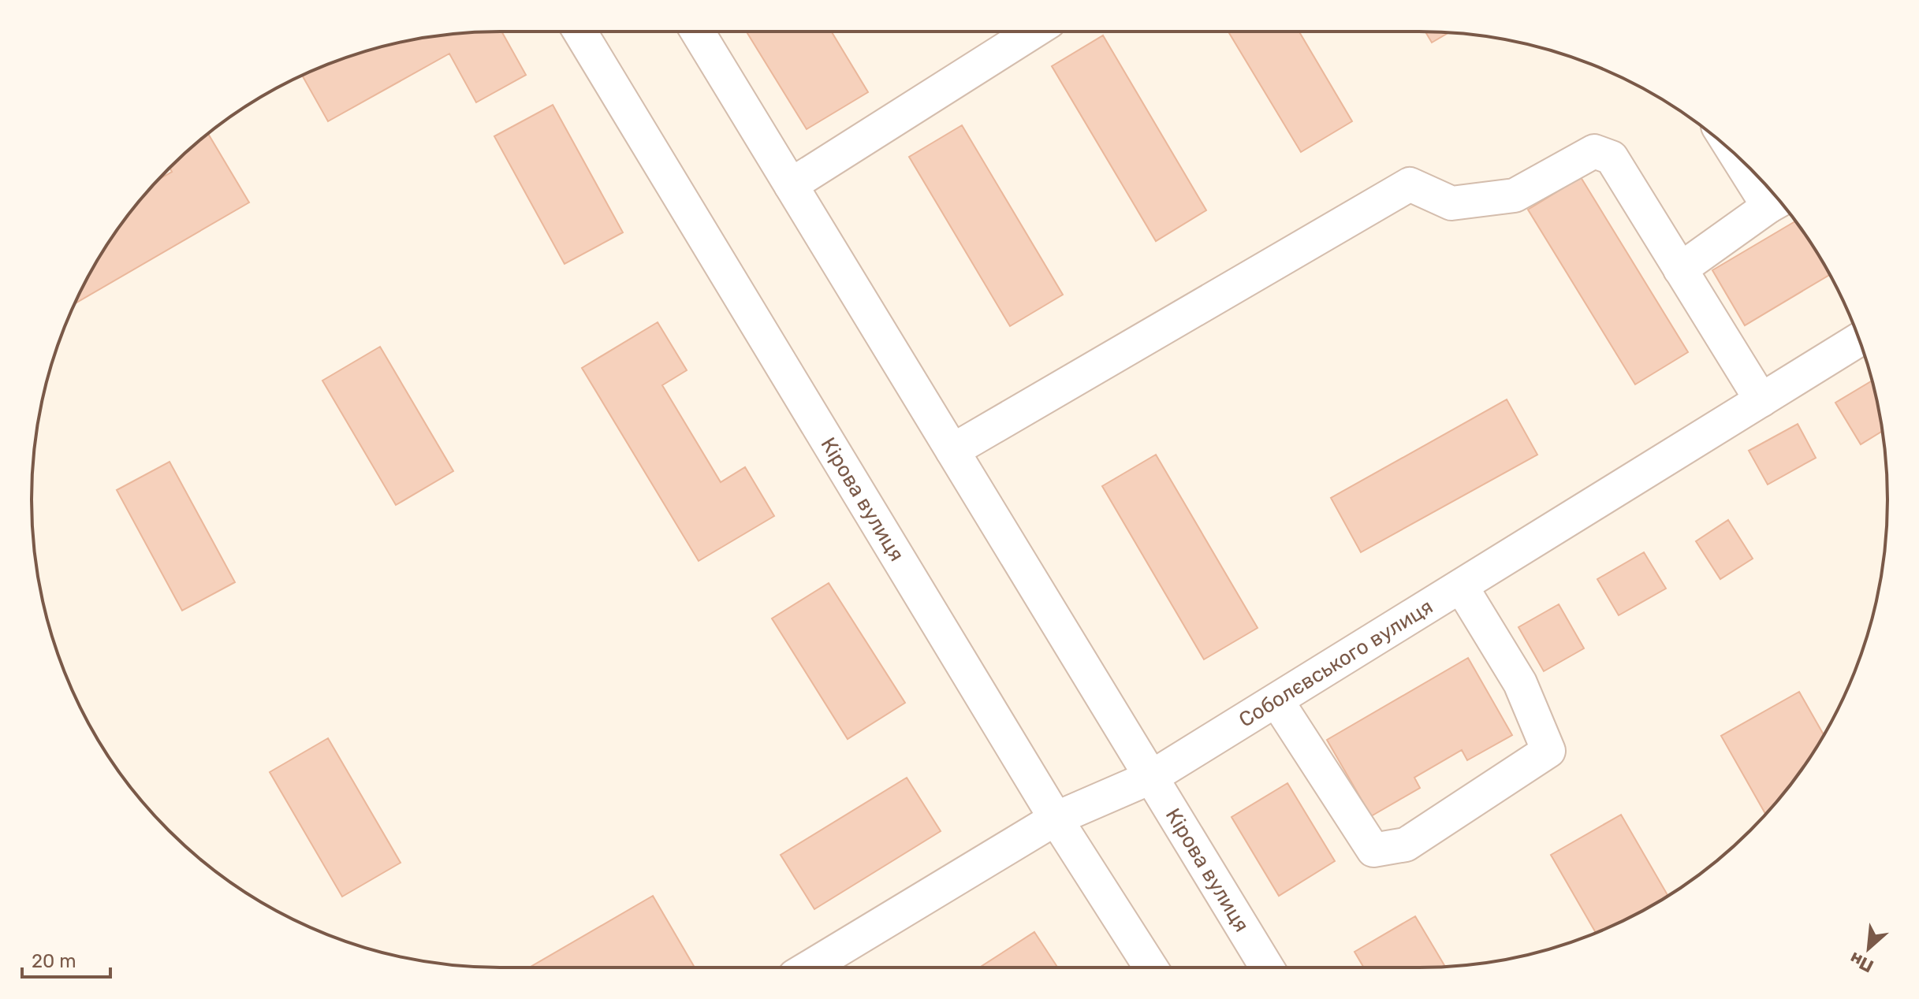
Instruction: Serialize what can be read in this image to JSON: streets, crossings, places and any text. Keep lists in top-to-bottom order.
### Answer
{
  "streets": {
    "street": ["Кірова вулиця", "Соболєвського вулиця"]
  },
  "crossings": [
    ["Кірова вулиця", "Соболєвського вулиця"]
  ],
  "scale_bar": "20 m",
  "north": "bottom left"
}
